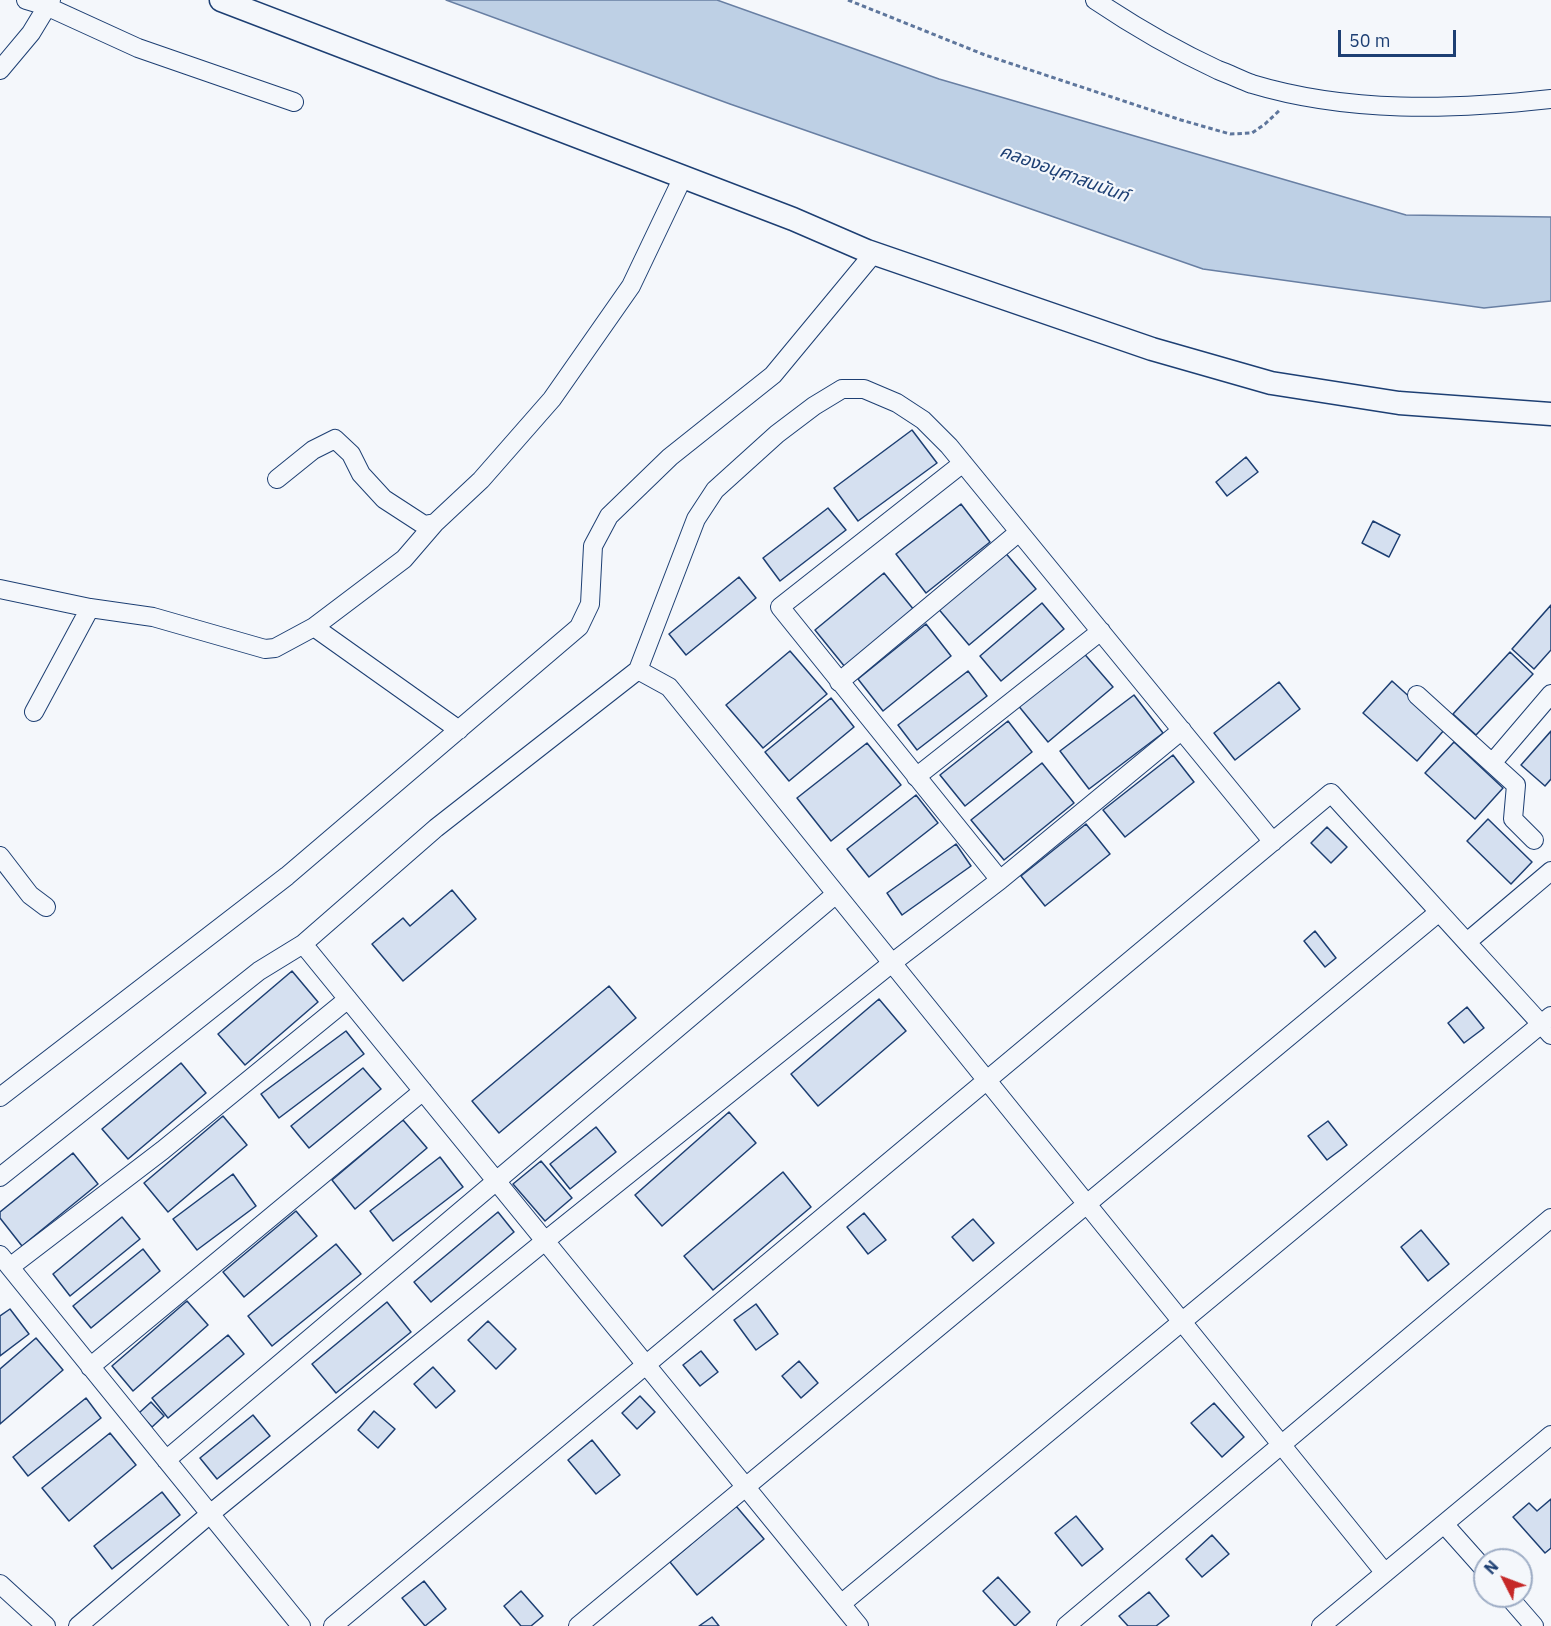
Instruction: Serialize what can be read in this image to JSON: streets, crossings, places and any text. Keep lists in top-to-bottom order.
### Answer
{
  "water": ["คลองอนุศาสนนันท์"],
  "scale_bar": "50 m",
  "north": "top left"
}
